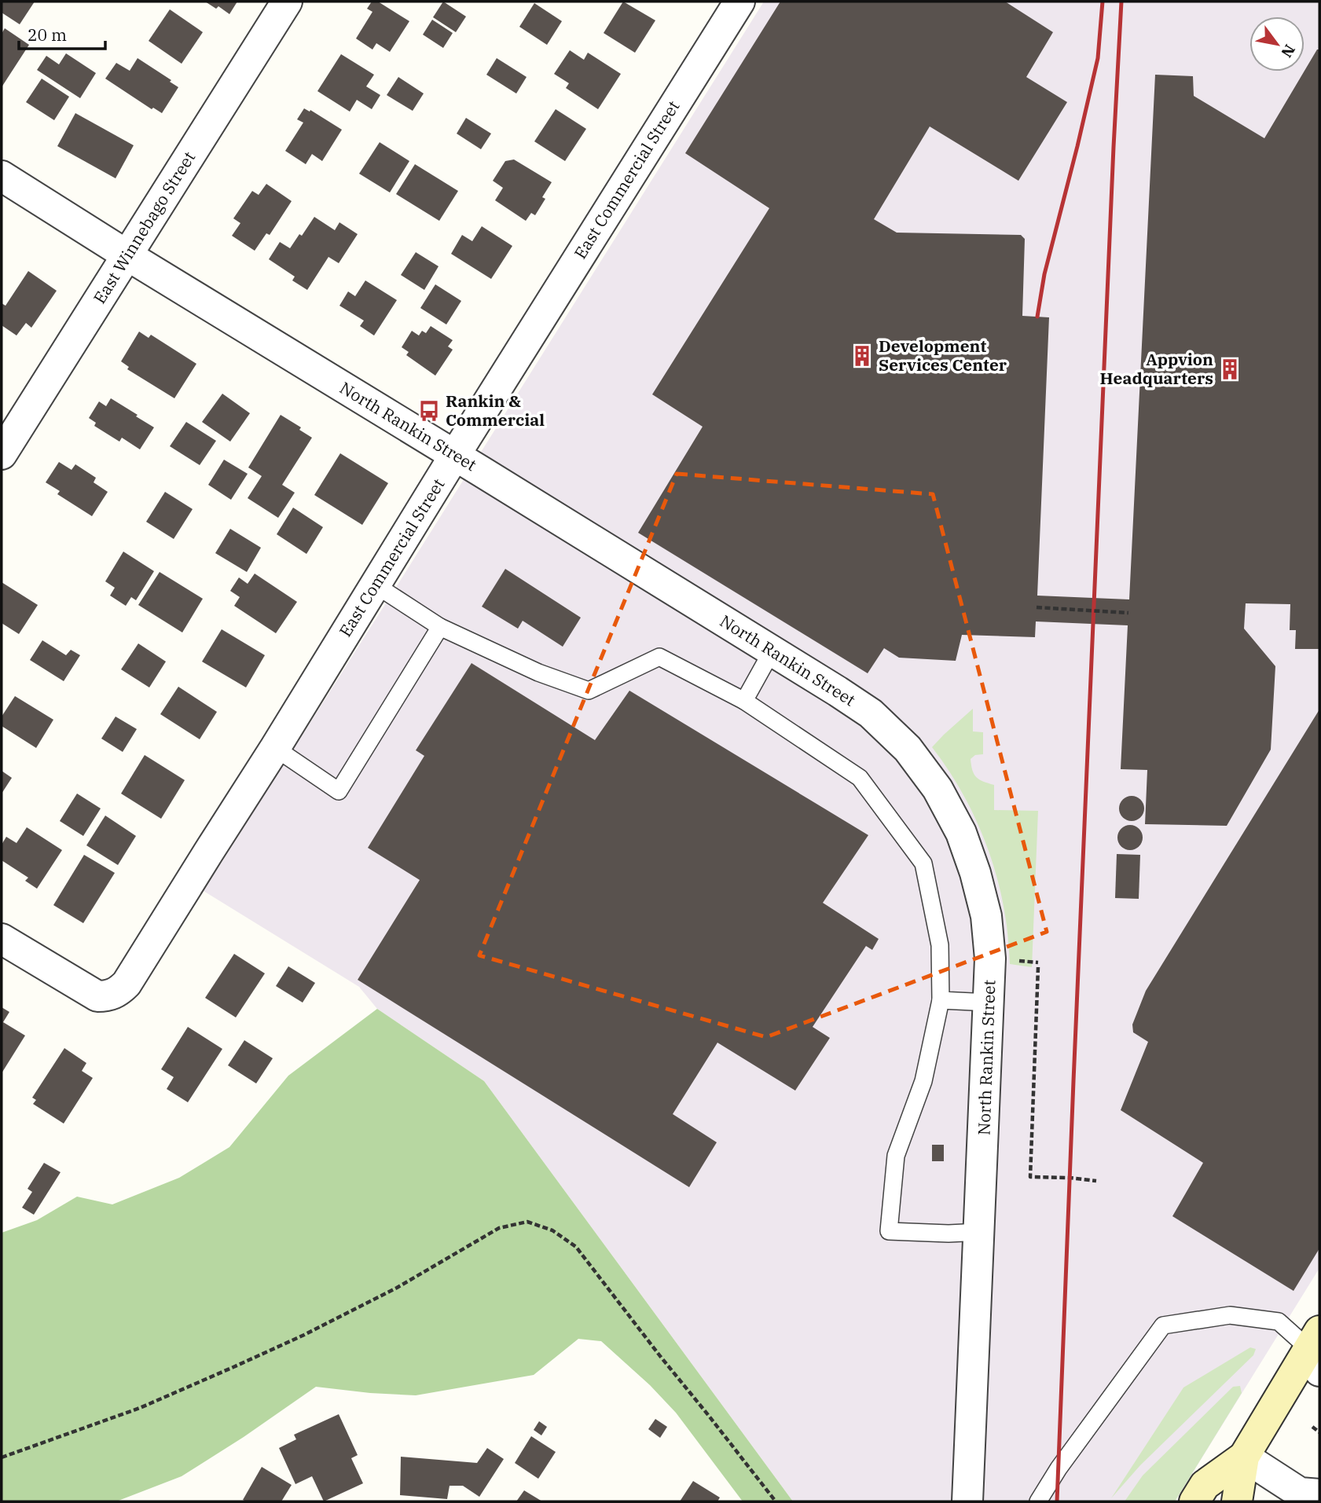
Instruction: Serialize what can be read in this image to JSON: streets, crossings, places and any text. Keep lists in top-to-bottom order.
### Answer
{
  "streets": {
    "street": ["East Commercial Street", "East Winnebago Street", "North Rankin Street"]
  },
  "crossings": [
    ["East Commercial Street", "North Rankin Street"],
    ["East Winnebago Street", "North Rankin Street"]
  ],
  "places": {
    "building": ["Development Services Center", "Appvion Headquarters"],
    "bus stop": ["Rankin & Commercial"]
  },
  "scale_bar": "20 m",
  "north": "bottom right"
}
